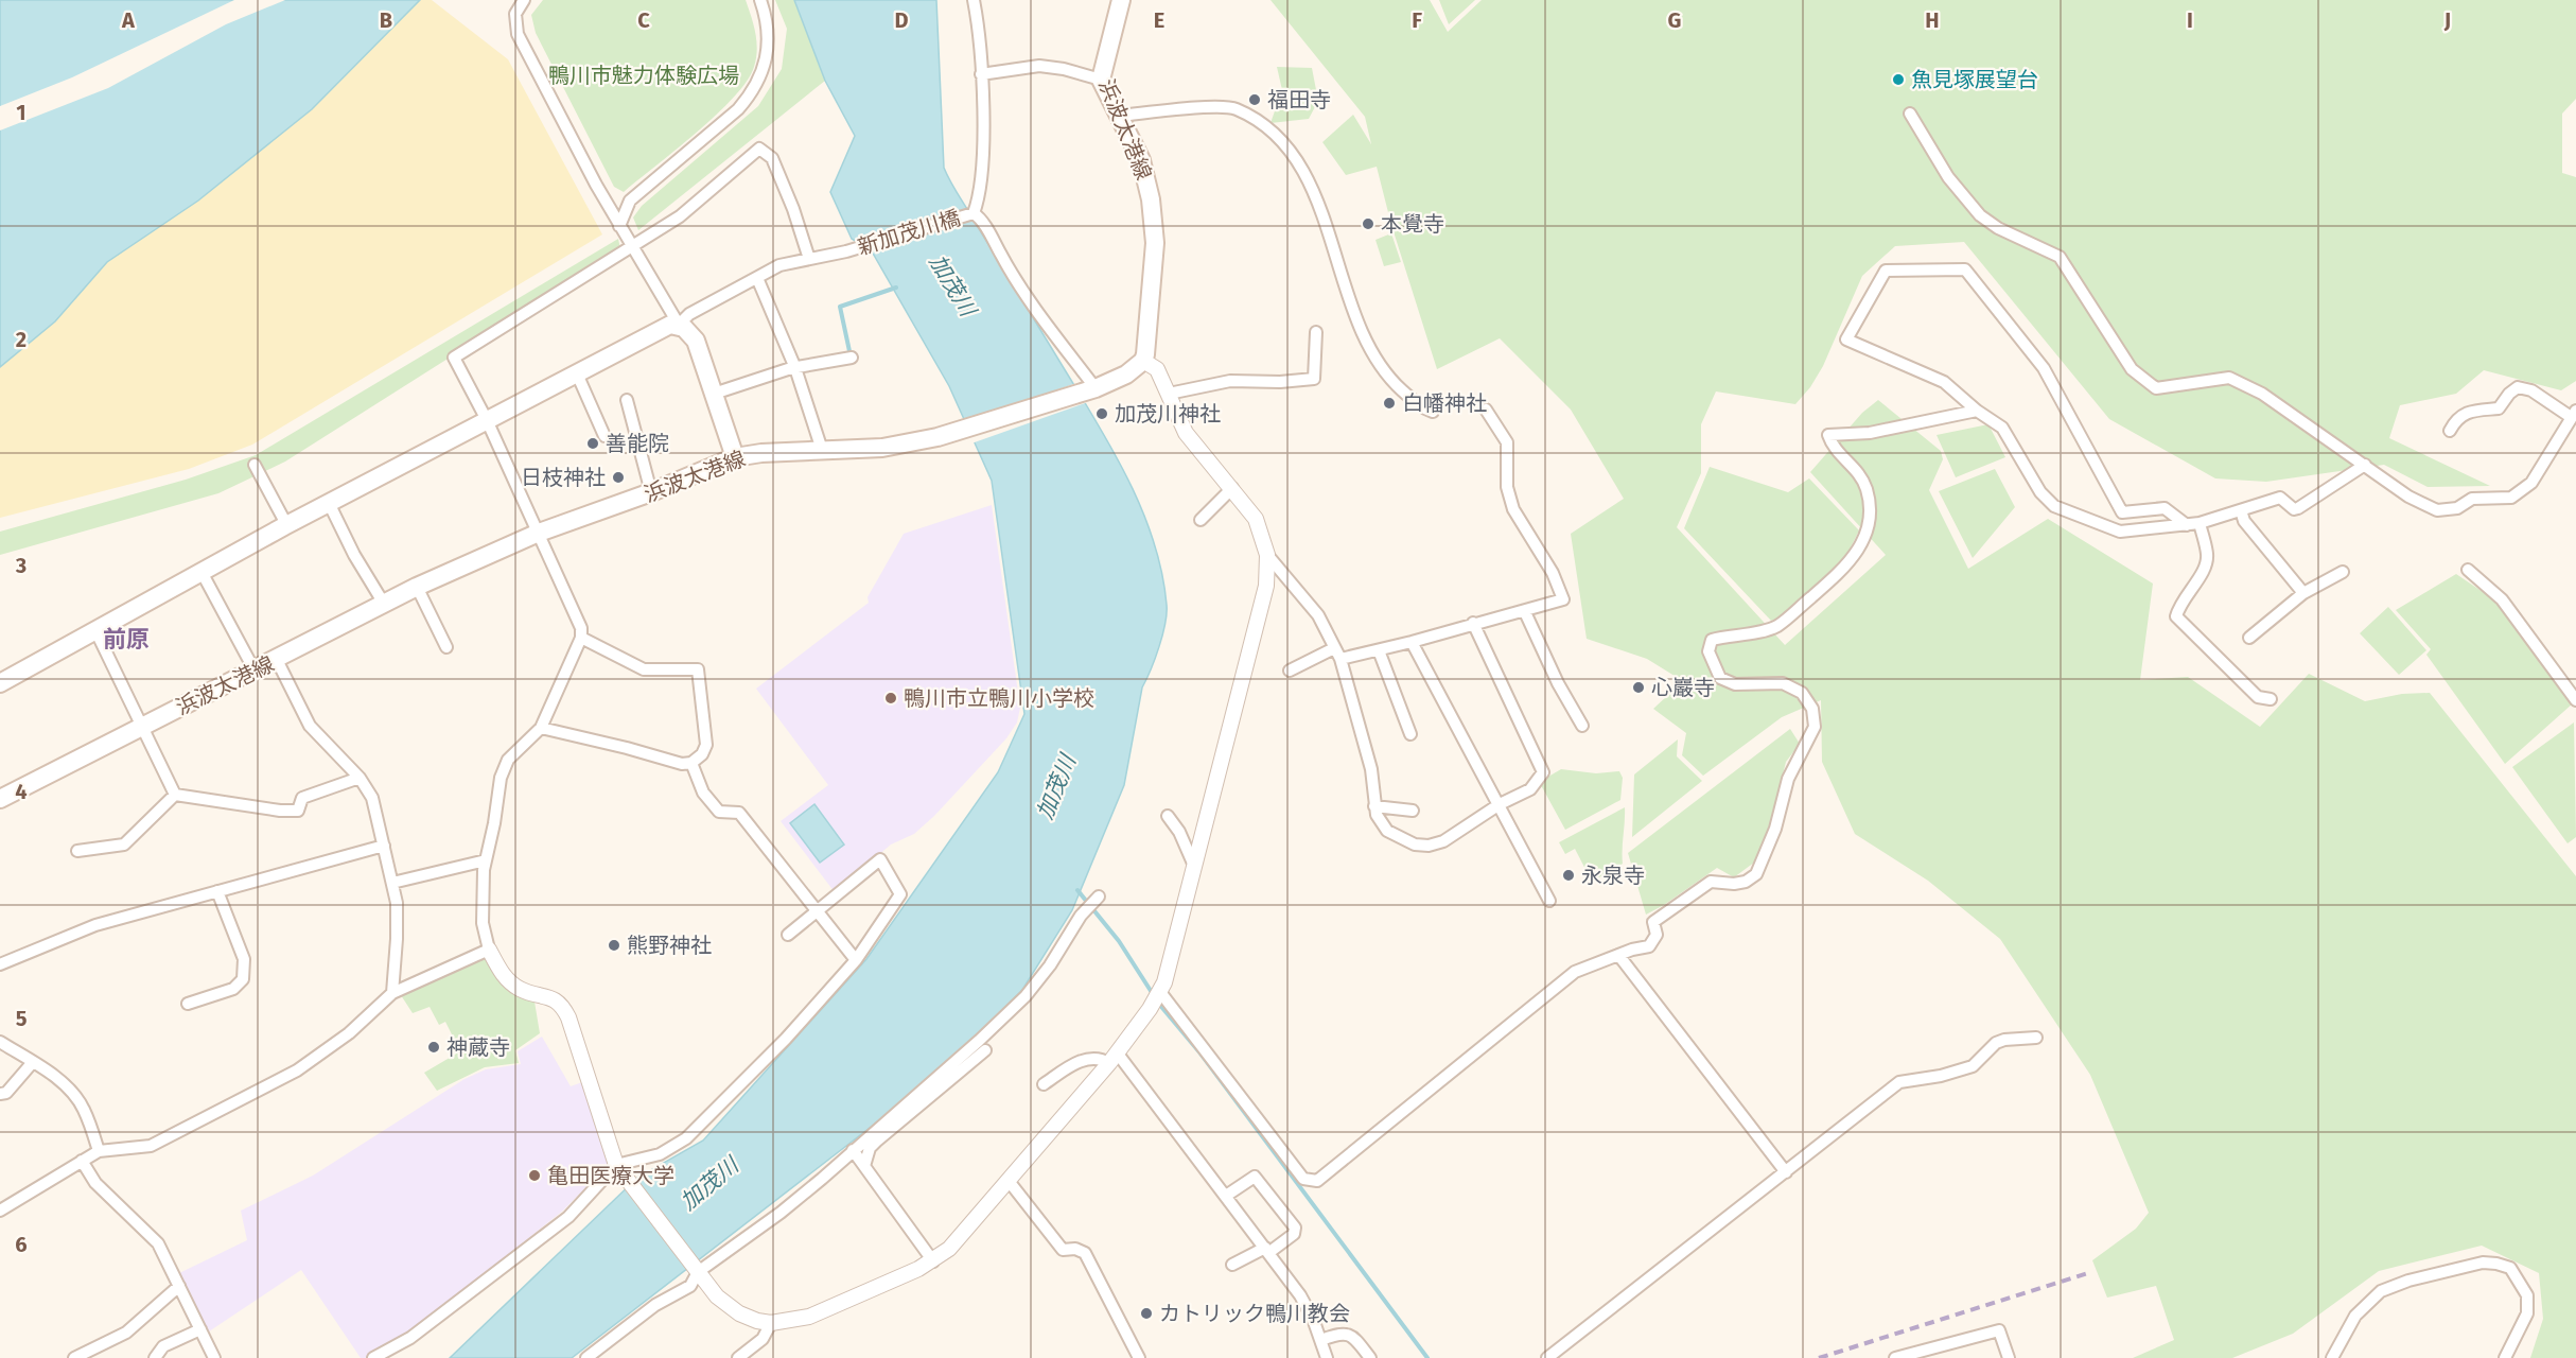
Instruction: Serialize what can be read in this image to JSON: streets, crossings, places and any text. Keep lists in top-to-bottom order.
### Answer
{
  "streets": {
    "main road": ["浜波太港線"],
    "street": ["新加茂川橋"]
  },
  "districts": ["前原"],
  "water": ["加茂川"],
  "parks": ["鴨川市魅力体験広場"],
  "places": [
    "魚見塚展望台",
    "福田寺",
    "本覺寺",
    "白幡神社",
    "加茂川神社",
    "善能院",
    "日枝神社",
    "心巖寺",
    "鴨川市立鴨川小学校",
    "永泉寺",
    "熊野神社",
    "神蔵寺",
    "亀田医療大学",
    "カトリック鴨川教会"
  ],
  "grid": {
    "columns": [
      "A",
      "B",
      "C",
      "D",
      "E",
      "F",
      "G",
      "H",
      "I",
      "J"
    ],
    "rows": [
      "1",
      "2",
      "3",
      "4",
      "5",
      "6"
    ]
  }
}
